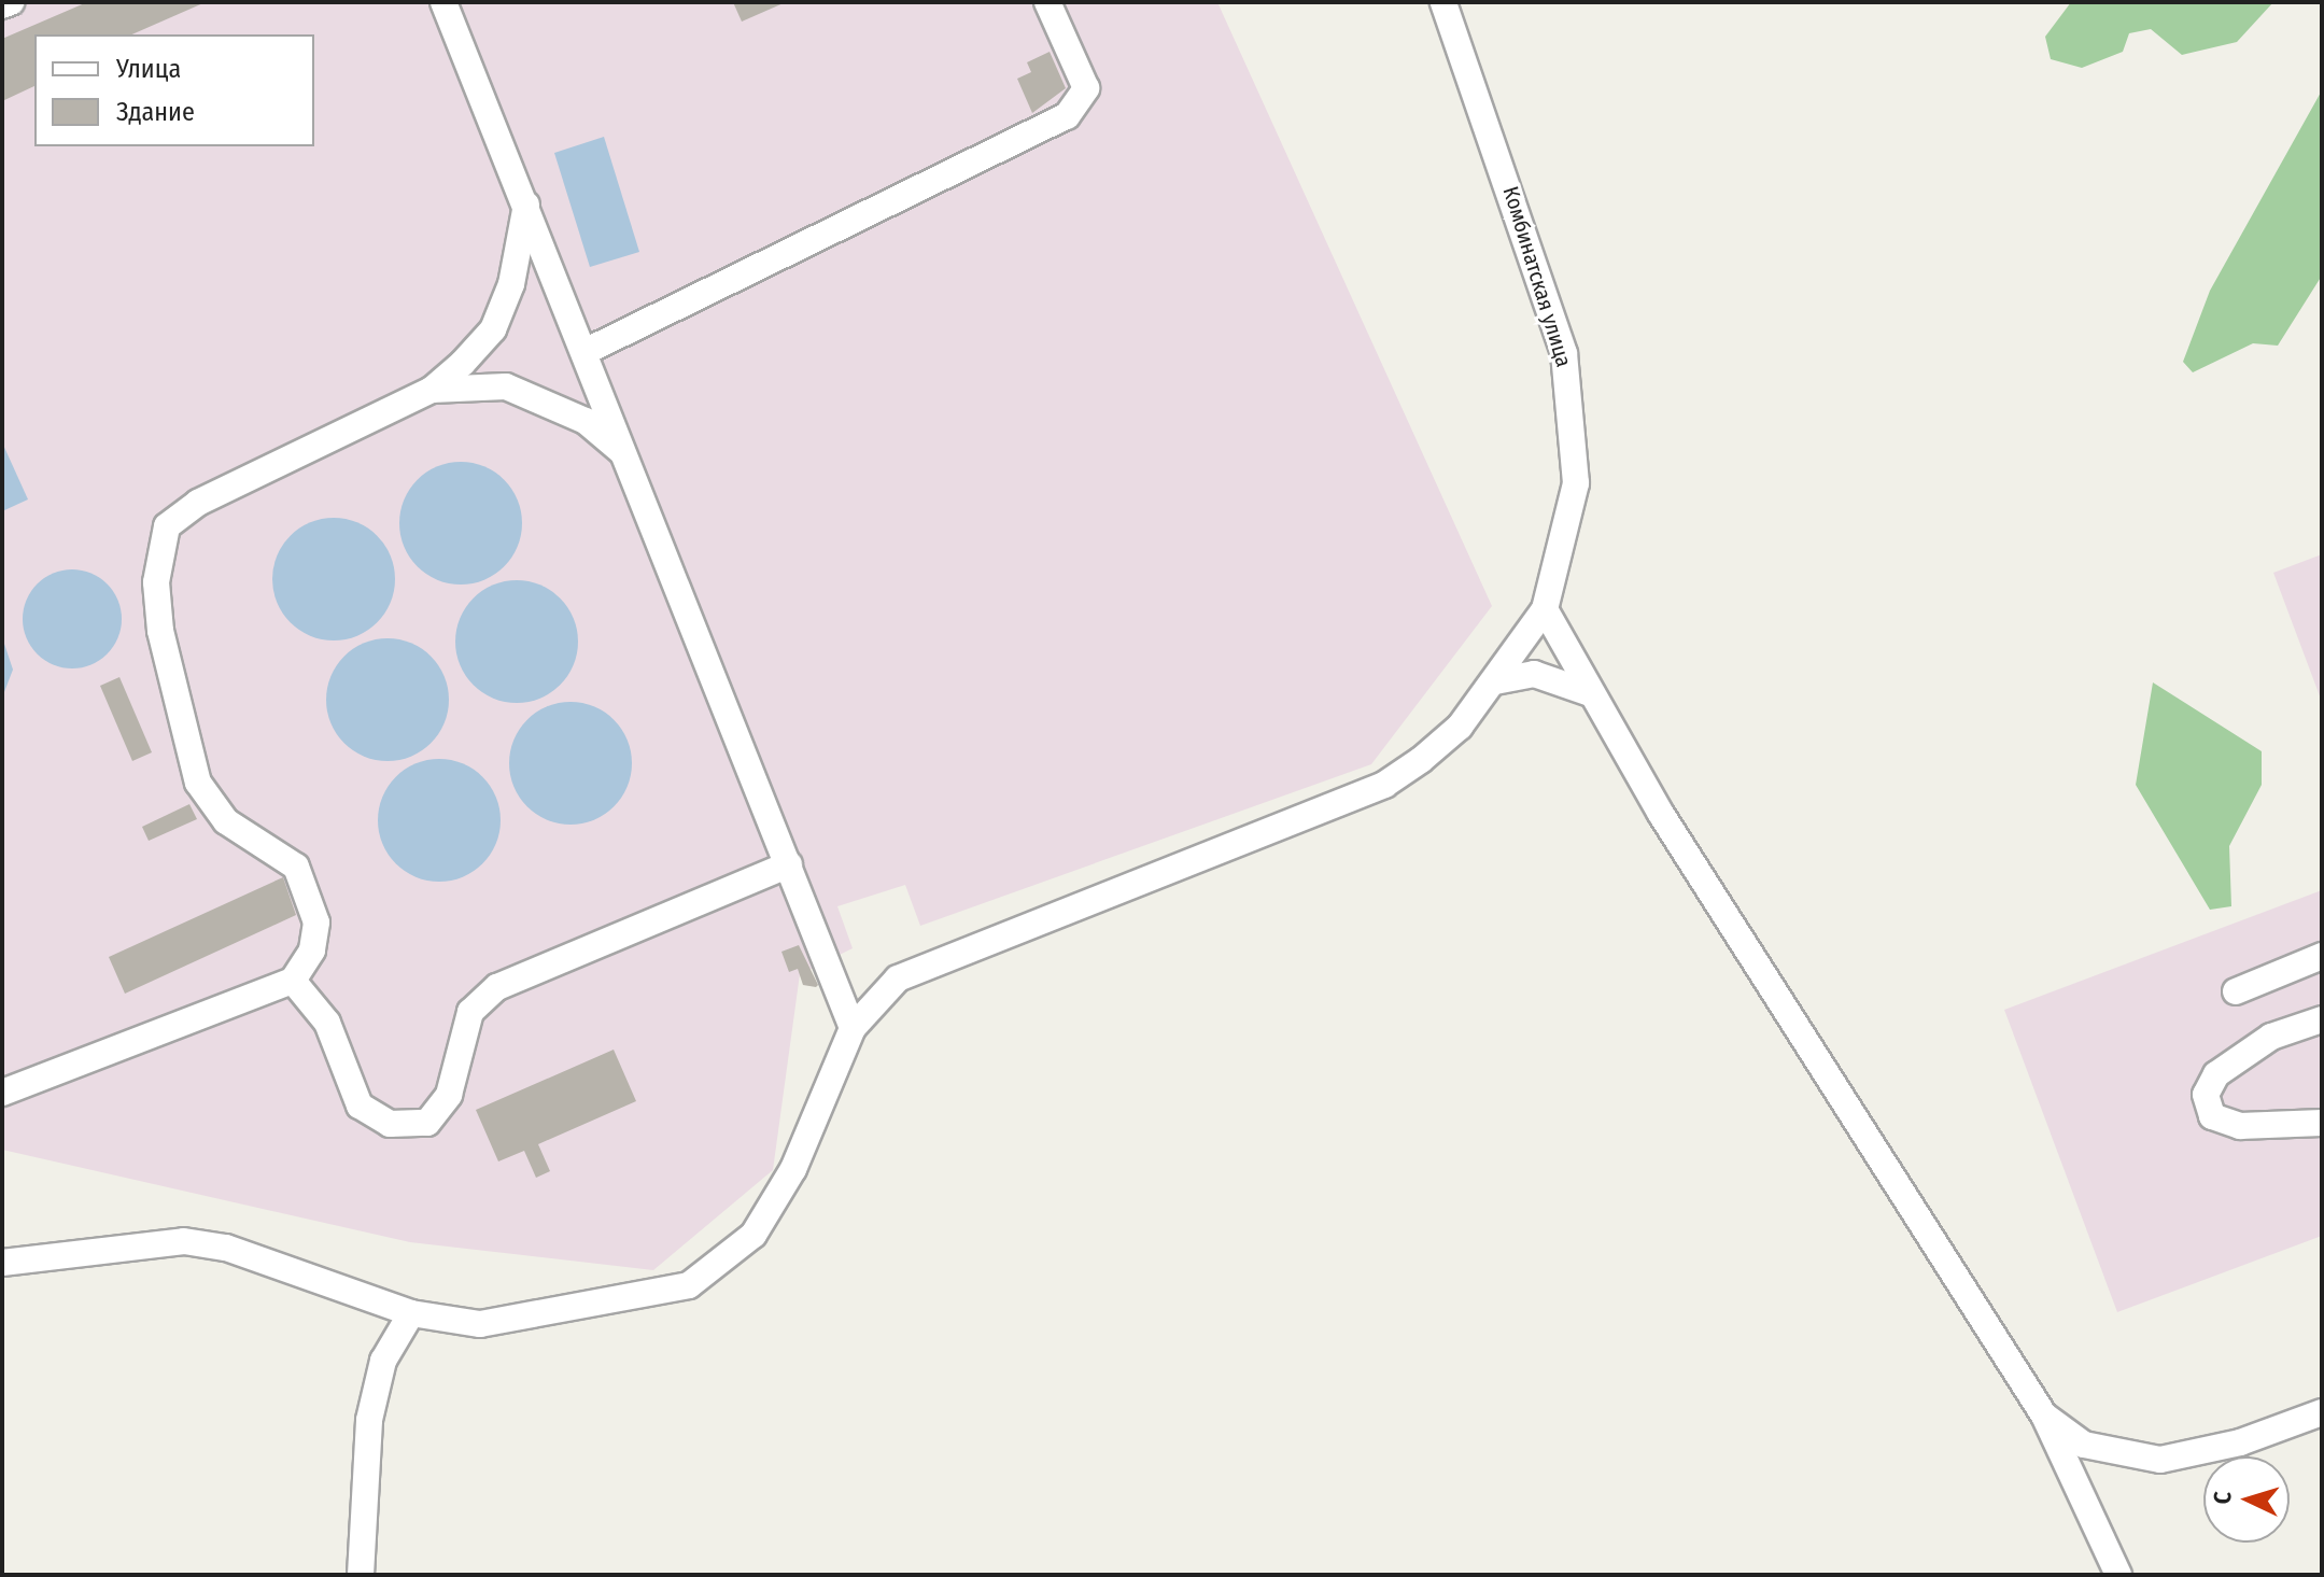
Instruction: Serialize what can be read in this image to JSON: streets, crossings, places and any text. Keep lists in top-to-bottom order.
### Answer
{
  "streets": {
    "street": ["Комбинатская улица"]
  },
  "legend": ["Улица", "Здание"],
  "north": "left"
}
